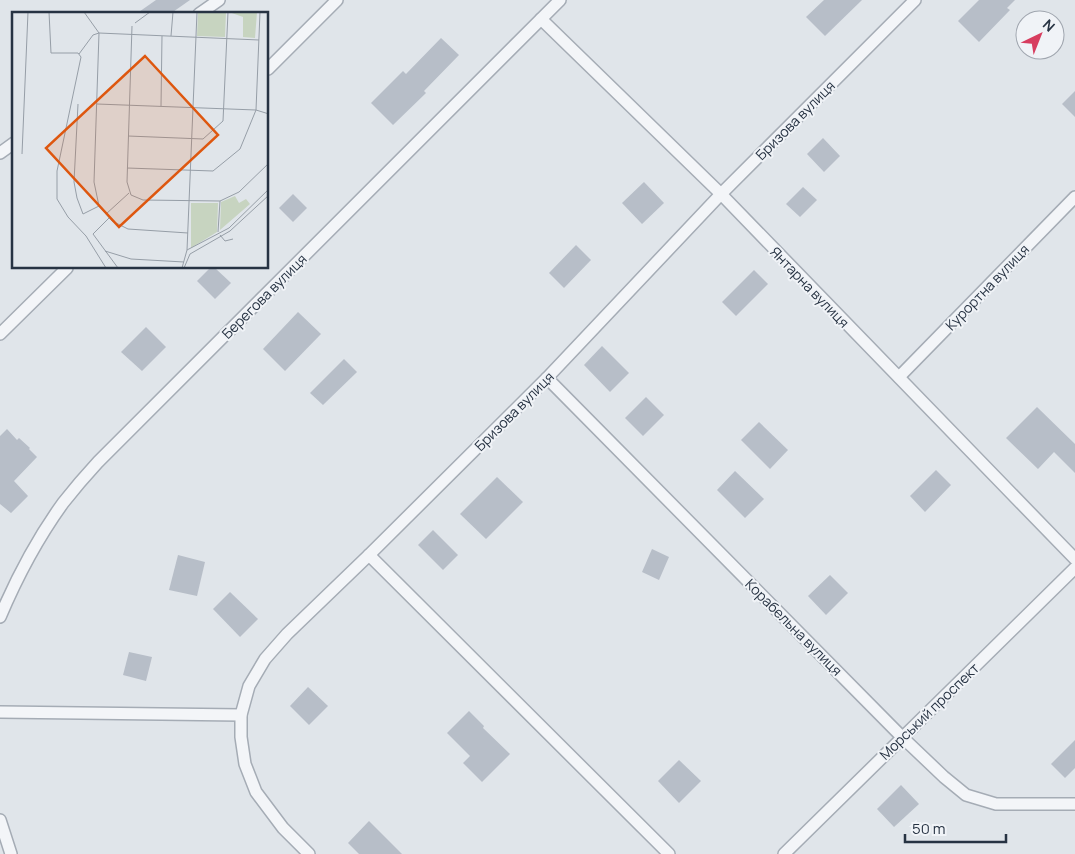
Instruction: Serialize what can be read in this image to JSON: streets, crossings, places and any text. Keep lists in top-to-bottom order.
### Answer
{
  "streets": {
    "street": [
      "Бризова вулиця",
      "Янтарна вулиця",
      "Курортна вулиця",
      "Берегова вулиця",
      "Корабельна вулиця",
      "Морський проспект"
    ]
  },
  "crossings": [
    ["Бризова вулиця", "Янтарна вулиця"],
    ["Бризова вулиця", "Корабельна вулиця"],
    ["Янтарна вулиця", "Курортна вулиця"],
    ["Янтарна вулиця", "Берегова вулиця"],
    ["Корабельна вулиця", "Морський проспект"]
  ],
  "scale_bar": "50 m",
  "north": "top right"
}
